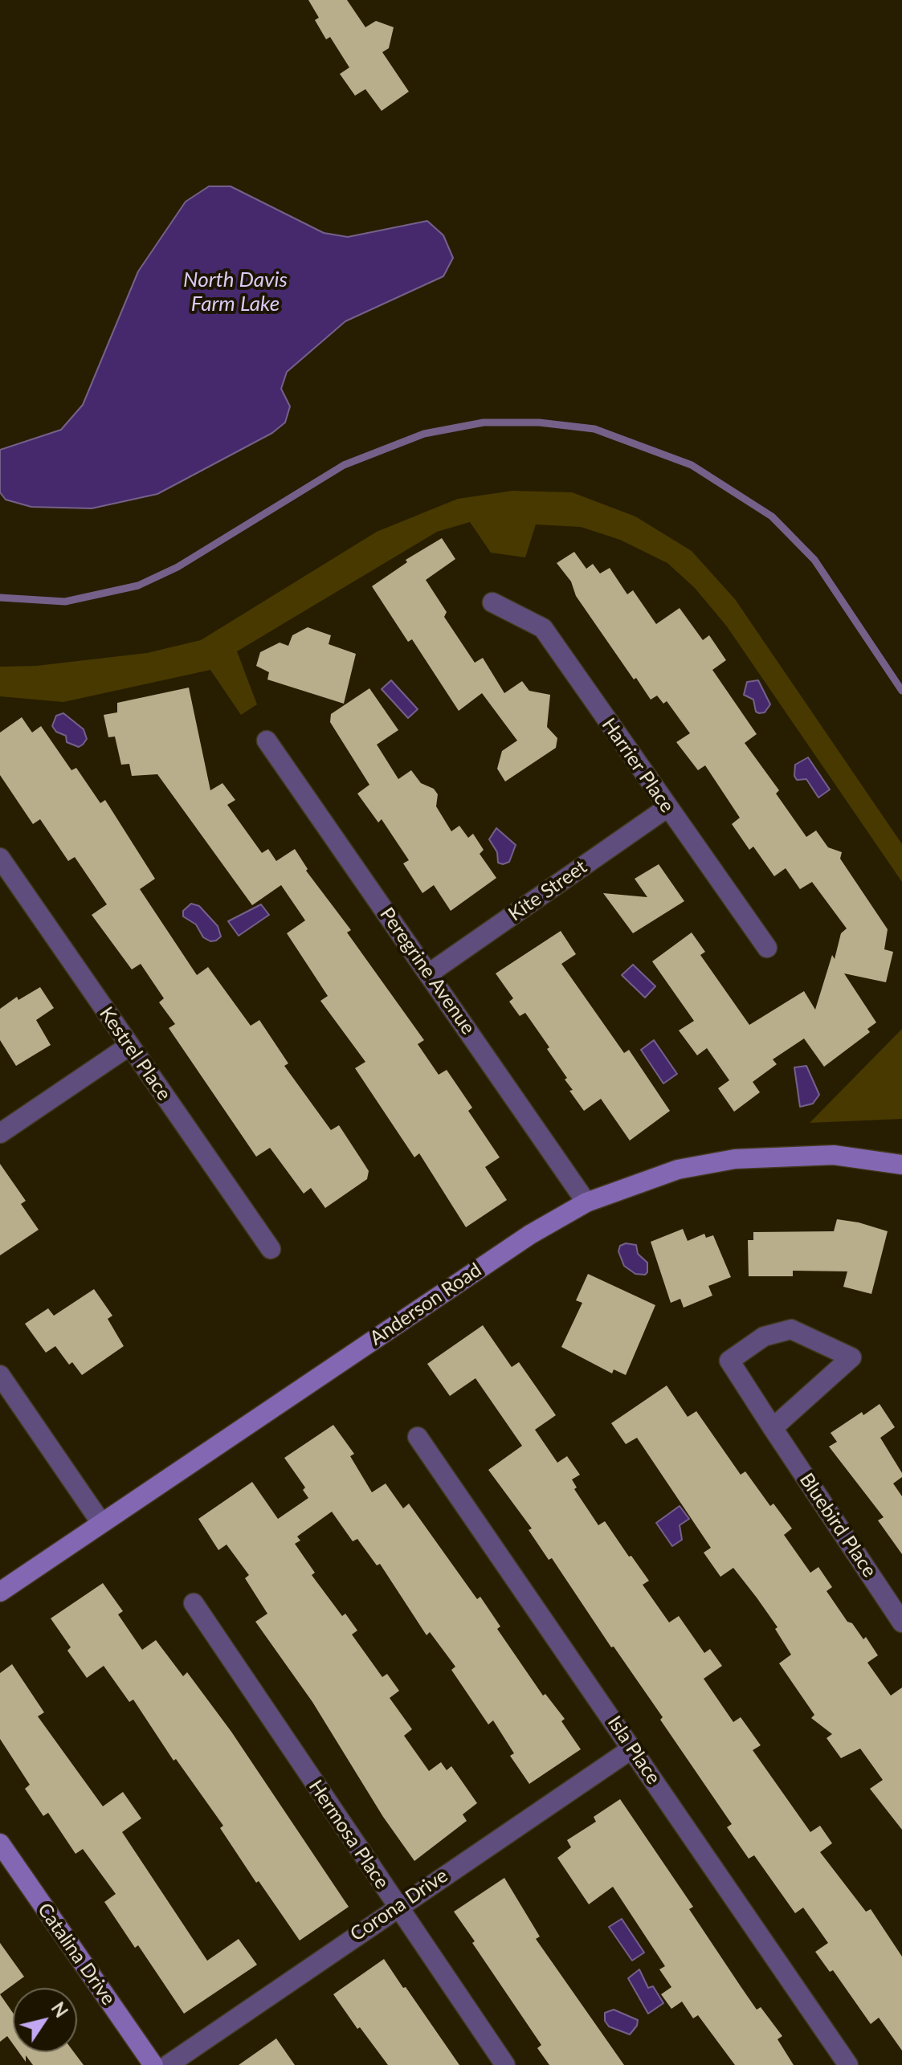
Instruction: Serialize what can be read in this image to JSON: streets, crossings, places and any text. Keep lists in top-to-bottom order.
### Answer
{
  "streets": {
    "street": [
      "Harrier Place",
      "Kite Street",
      "Peregrine Avenue",
      "Kestrel Place",
      "Anderson Road",
      "Bluebird Place",
      "Isla Place",
      "Hermosa Place",
      "Corona Drive",
      "Catalina Drive"
    ]
  },
  "crossings": [
    ["Harrier Place", "Kite Street"],
    ["Kite Street", "Peregrine Avenue"],
    ["Peregrine Avenue", "Anderson Road"],
    ["Isla Place", "Corona Drive"],
    ["Hermosa Place", "Corona Drive"]
  ],
  "water": ["North Davis Farm Lake"],
  "north": "top right"
}
